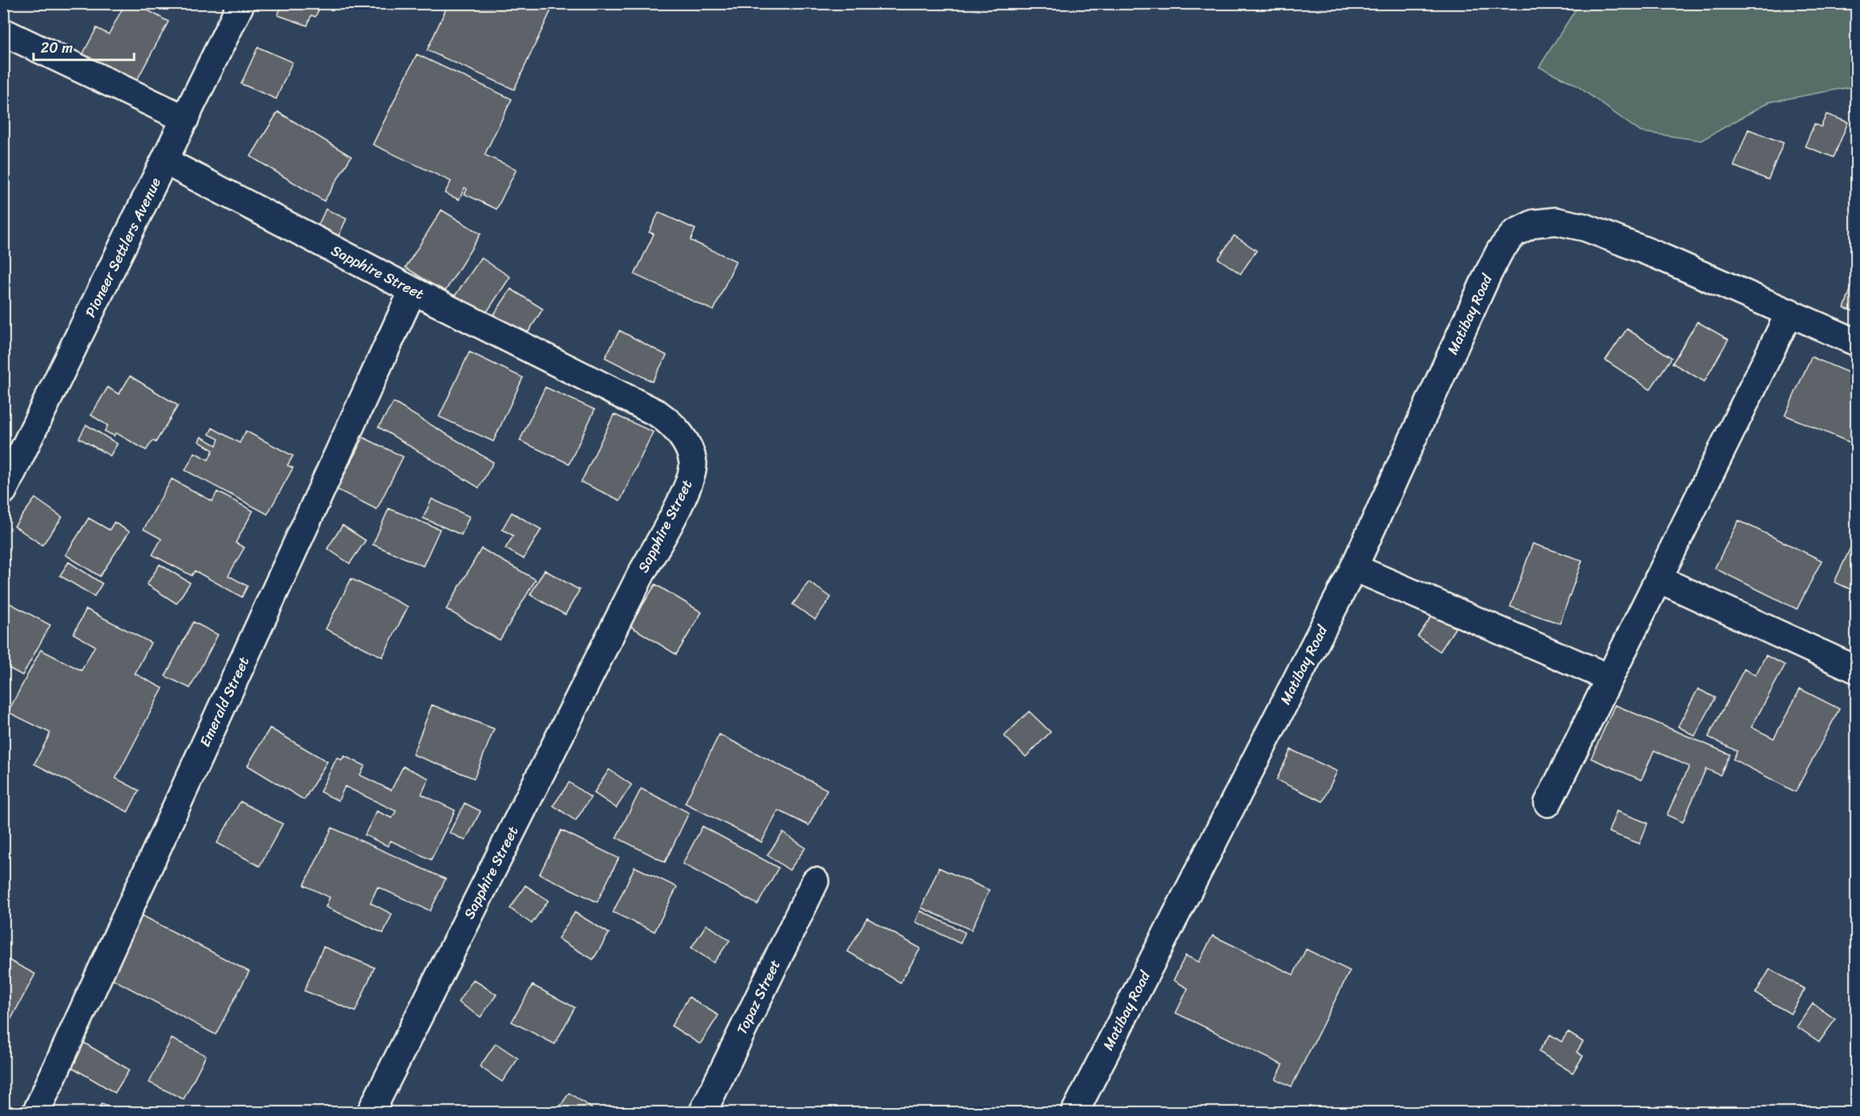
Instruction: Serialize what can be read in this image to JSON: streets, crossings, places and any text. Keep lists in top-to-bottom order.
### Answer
{
  "streets": {
    "street": [
      "Pioneer Settlers Avenue",
      "Sapphire Street",
      "Matibay Road",
      "Emerald Street",
      "Topaz Street"
    ]
  },
  "crossings": [
    ["Pioneer Settlers Avenue", "Sapphire Street"],
    ["Sapphire Street", "Emerald Street"]
  ],
  "scale_bar": "20 m"
}
